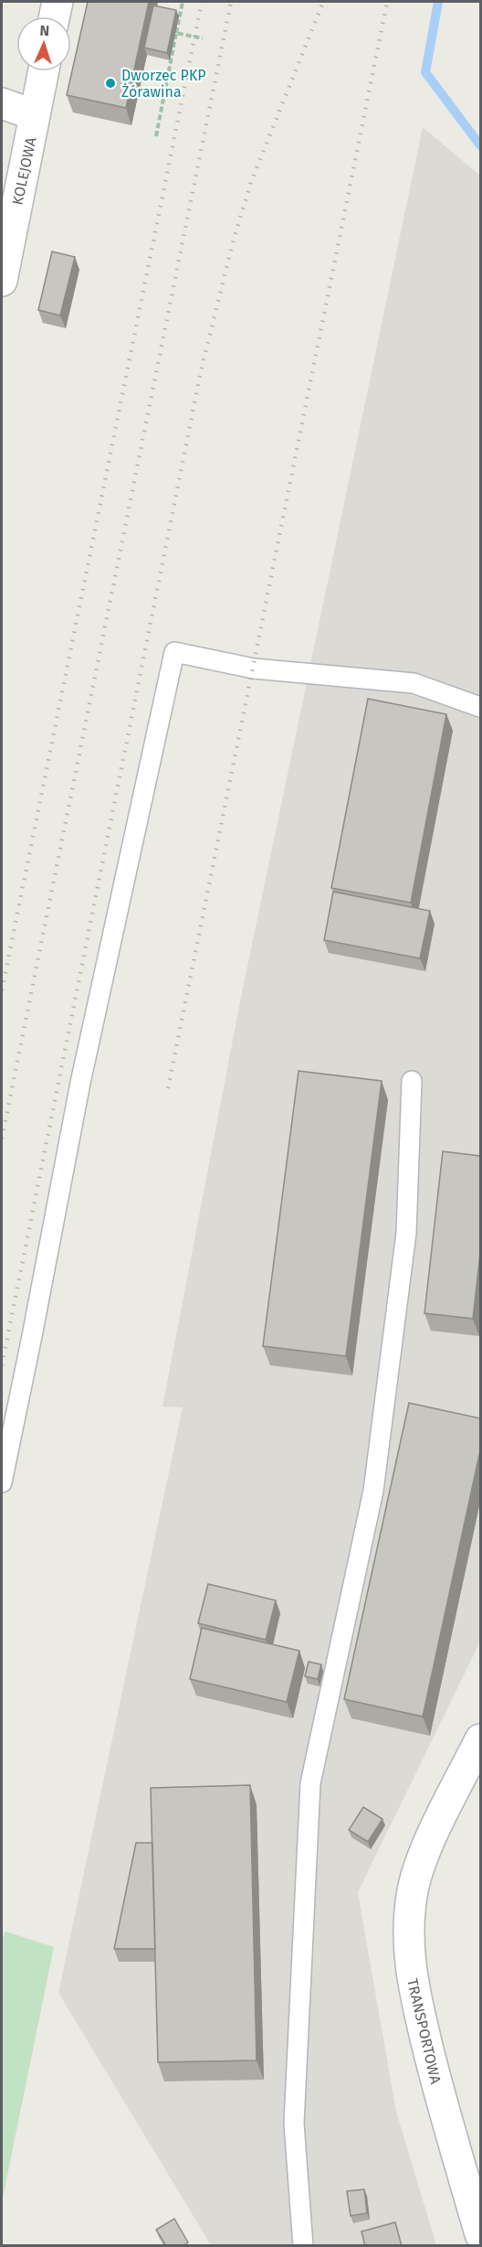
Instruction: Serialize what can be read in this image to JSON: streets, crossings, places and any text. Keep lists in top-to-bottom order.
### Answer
{
  "streets": {
    "street": ["KOLEJOWA", "TRANSPORTOWA"]
  },
  "places": ["Dworzec PKP Żórawina"],
  "north": "top"
}
